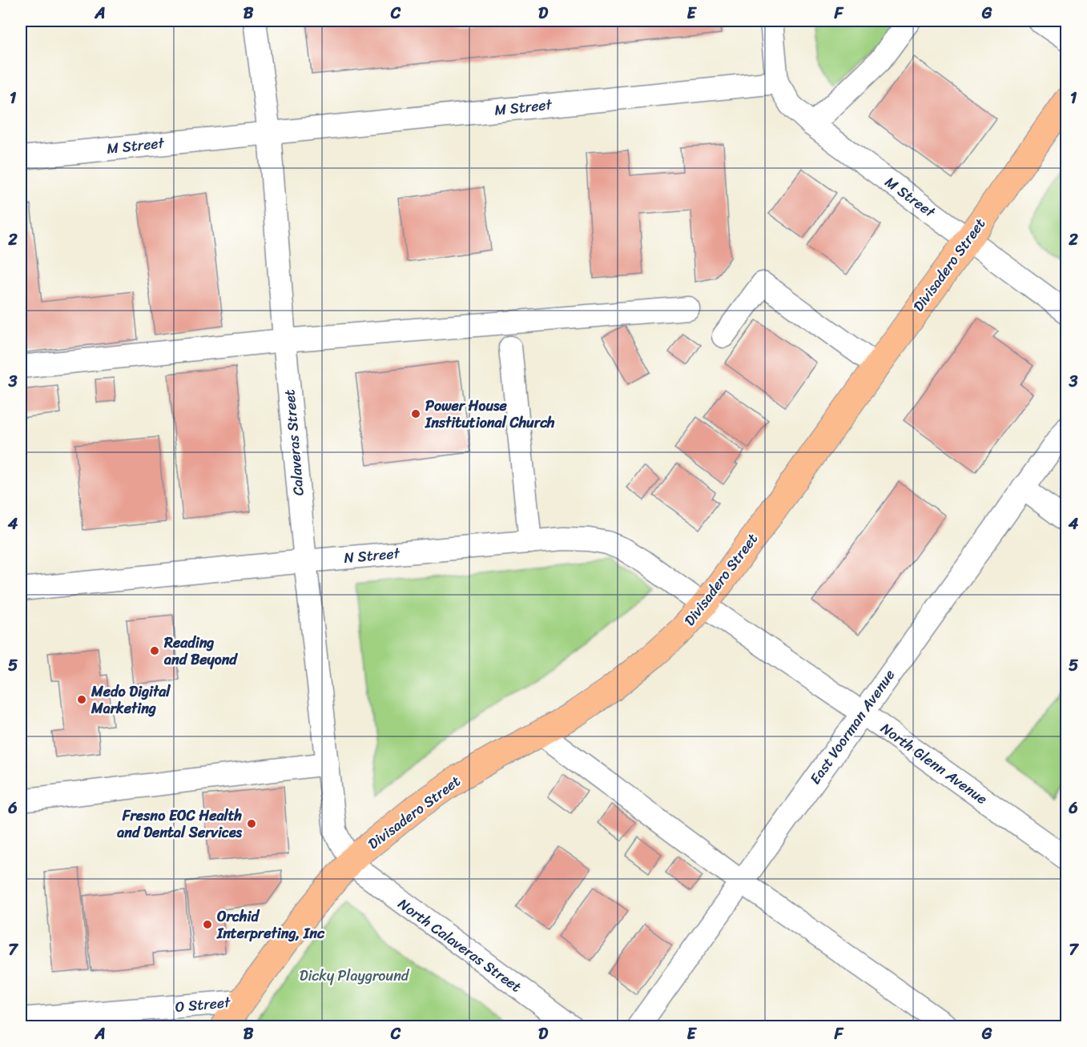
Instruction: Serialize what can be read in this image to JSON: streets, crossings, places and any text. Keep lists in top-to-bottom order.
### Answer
{
  "streets": {
    "main road": ["Divisadero Street"],
    "street": [
      "M Street",
      "Calaveras Street",
      "N Street",
      "East Voorman Avenue",
      "North Glenn Avenue",
      "North Calaveras Street",
      "O Street"
    ]
  },
  "crossings": [
    ["M Street", "Divisadero Street"],
    ["M Street", "Calaveras Street"],
    ["Divisadero Street", "Calaveras Street"],
    ["Divisadero Street", "N Street"],
    ["Divisadero Street", "North Glenn Avenue"],
    ["Divisadero Street", "North Calaveras Street"],
    ["Divisadero Street", "O Street"],
    ["Calaveras Street", "N Street"],
    ["Calaveras Street", "North Calaveras Street"],
    ["N Street", "North Glenn Avenue"],
    ["East Voorman Avenue", "North Glenn Avenue"]
  ],
  "parks": ["Dicky Playground"],
  "places": [
    "Power House Institutional Church",
    "Reading and Beyond",
    "Medo Digital Marketing",
    "Fresno EOC Health and Dental Services",
    "Orchid Interpreting, Inc"
  ],
  "grid": {
    "columns": [
      "A",
      "B",
      "C",
      "D",
      "E",
      "F",
      "G"
    ],
    "rows": [
      "1",
      "2",
      "3",
      "4",
      "5",
      "6",
      "7"
    ]
  }
}
